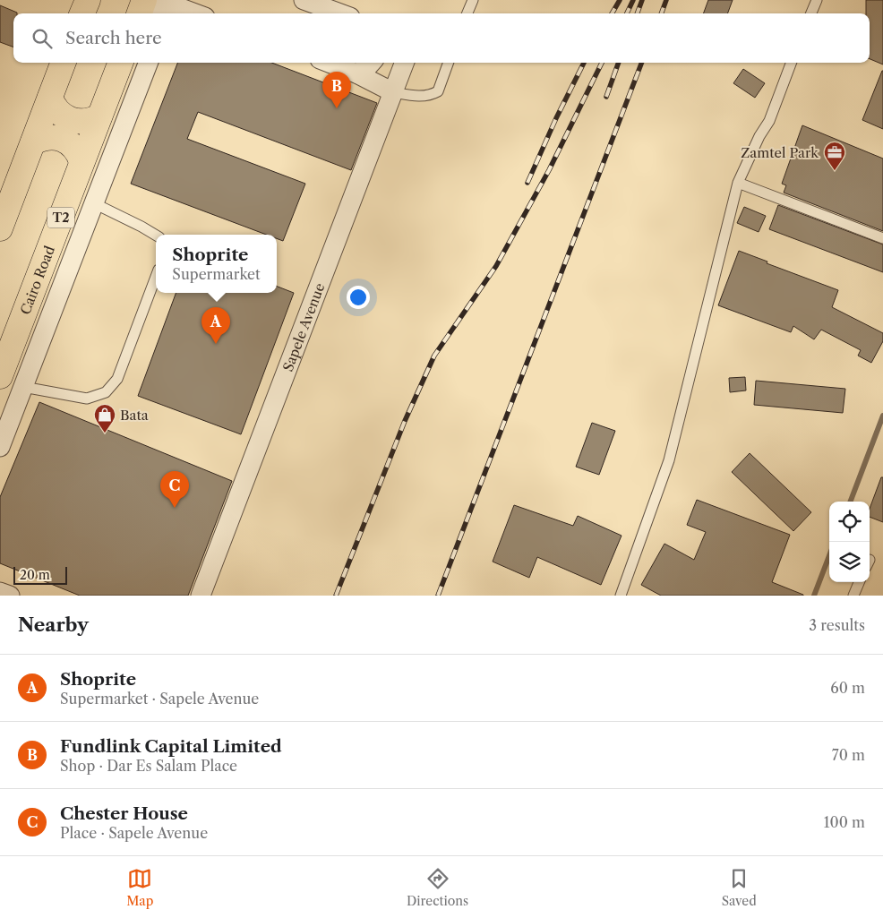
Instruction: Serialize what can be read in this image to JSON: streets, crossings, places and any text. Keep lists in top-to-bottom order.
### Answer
{
  "streets": {
    "main road": ["T2", "Cairo Road"],
    "street": ["Sapele Avenue"]
  },
  "places": {
    "office": ["Zamtel Park"],
    "shop": ["Bata"]
  },
  "scale_bar": "20 m",
  "page": {
    "search": "Search here",
    "pins": ["B", "A", "C"],
    "popup": ["Shoprite", "Supermarket"],
    "scale": "20 m",
    "heading": ["Nearby", "3 results"],
    "list": [
      {
        "mark": "A",
        "name": "Shoprite",
        "note": "Supermarket · Sapele Avenue",
        "value": "60 m"
      },
      {
        "mark": "B",
        "name": "Fundlink Capital Limited",
        "note": "Shop · Dar Es Salam Place",
        "value": "70 m"
      },
      {
        "mark": "C",
        "name": "Chester House",
        "note": "Place · Sapele Avenue",
        "value": "100 m"
      }
    ],
    "nav": ["Map", "Directions", "Saved"]
  }
}
